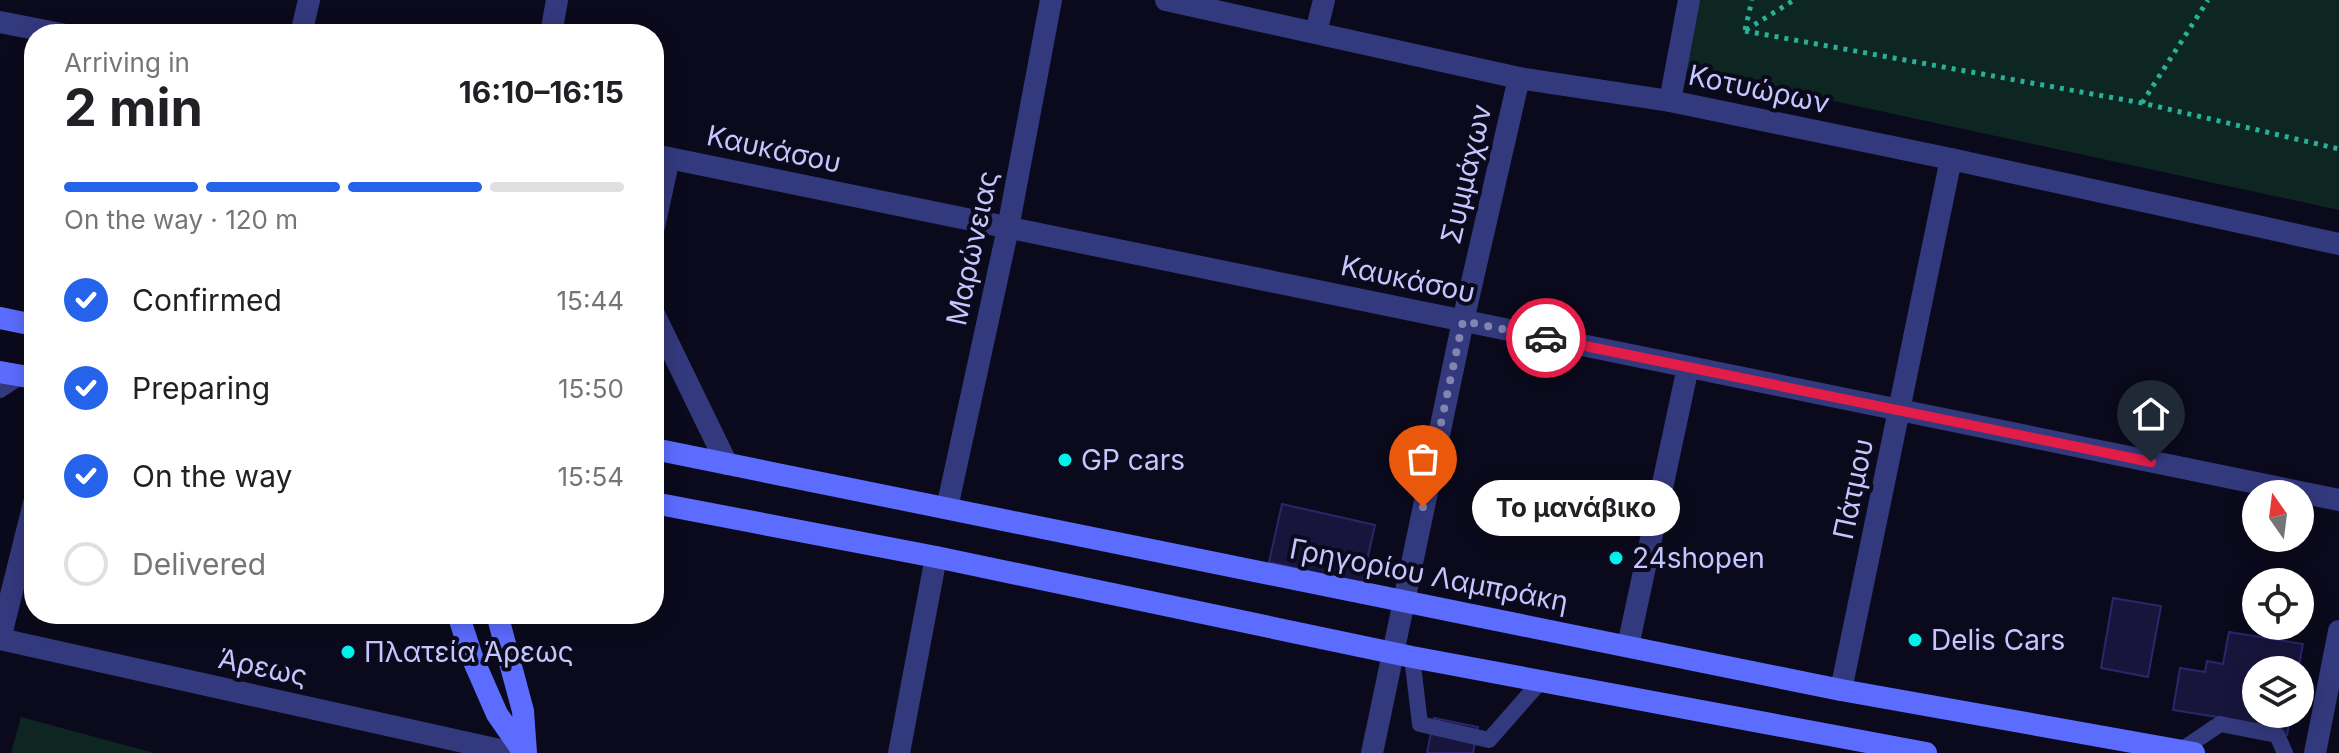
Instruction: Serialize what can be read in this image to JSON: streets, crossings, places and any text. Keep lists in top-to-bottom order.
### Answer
{
  "streets": {
    "main road": ["Γρηγορίου Λαμπράκη"],
    "street": [
      "Κοτυώρων",
      "Καυκάσου",
      "Συμμάχων",
      "Μαρώνειας",
      "Πάτμου",
      "Άρεως"
    ]
  },
  "crossings": [
    ["Κοτυώρων", "Συμμάχων"],
    ["Κοτυώρων", "Πάτμου"],
    ["Καυκάσου", "Συμμάχων"],
    ["Καυκάσου", "Μαρώνειας"],
    ["Καυκάσου", "Πάτμου"],
    ["Συμμάχων", "Γρηγορίου Λαμπράκη"],
    ["Μαρώνειας", "Γρηγορίου Λαμπράκη"],
    ["Πάτμου", "Γρηγορίου Λαμπράκη"]
  ],
  "places": [
    "GP cars",
    "Το μανάβικο",
    "24shopen",
    "Delis Cars",
    "Πλατεία Άρεως"
  ],
  "north": "top",
  "page": {
    "heading": ["2 min", "Arriving in", "16:10–16:15"],
    "bar": "On the way · 120 m",
    "list": [
      ["Confirmed", "15:44"],
      ["Preparing", "15:50"],
      ["On the way", "15:54"],
      "Delivered"
    ],
    "bubble": "Το μανάβικο"
  }
}
